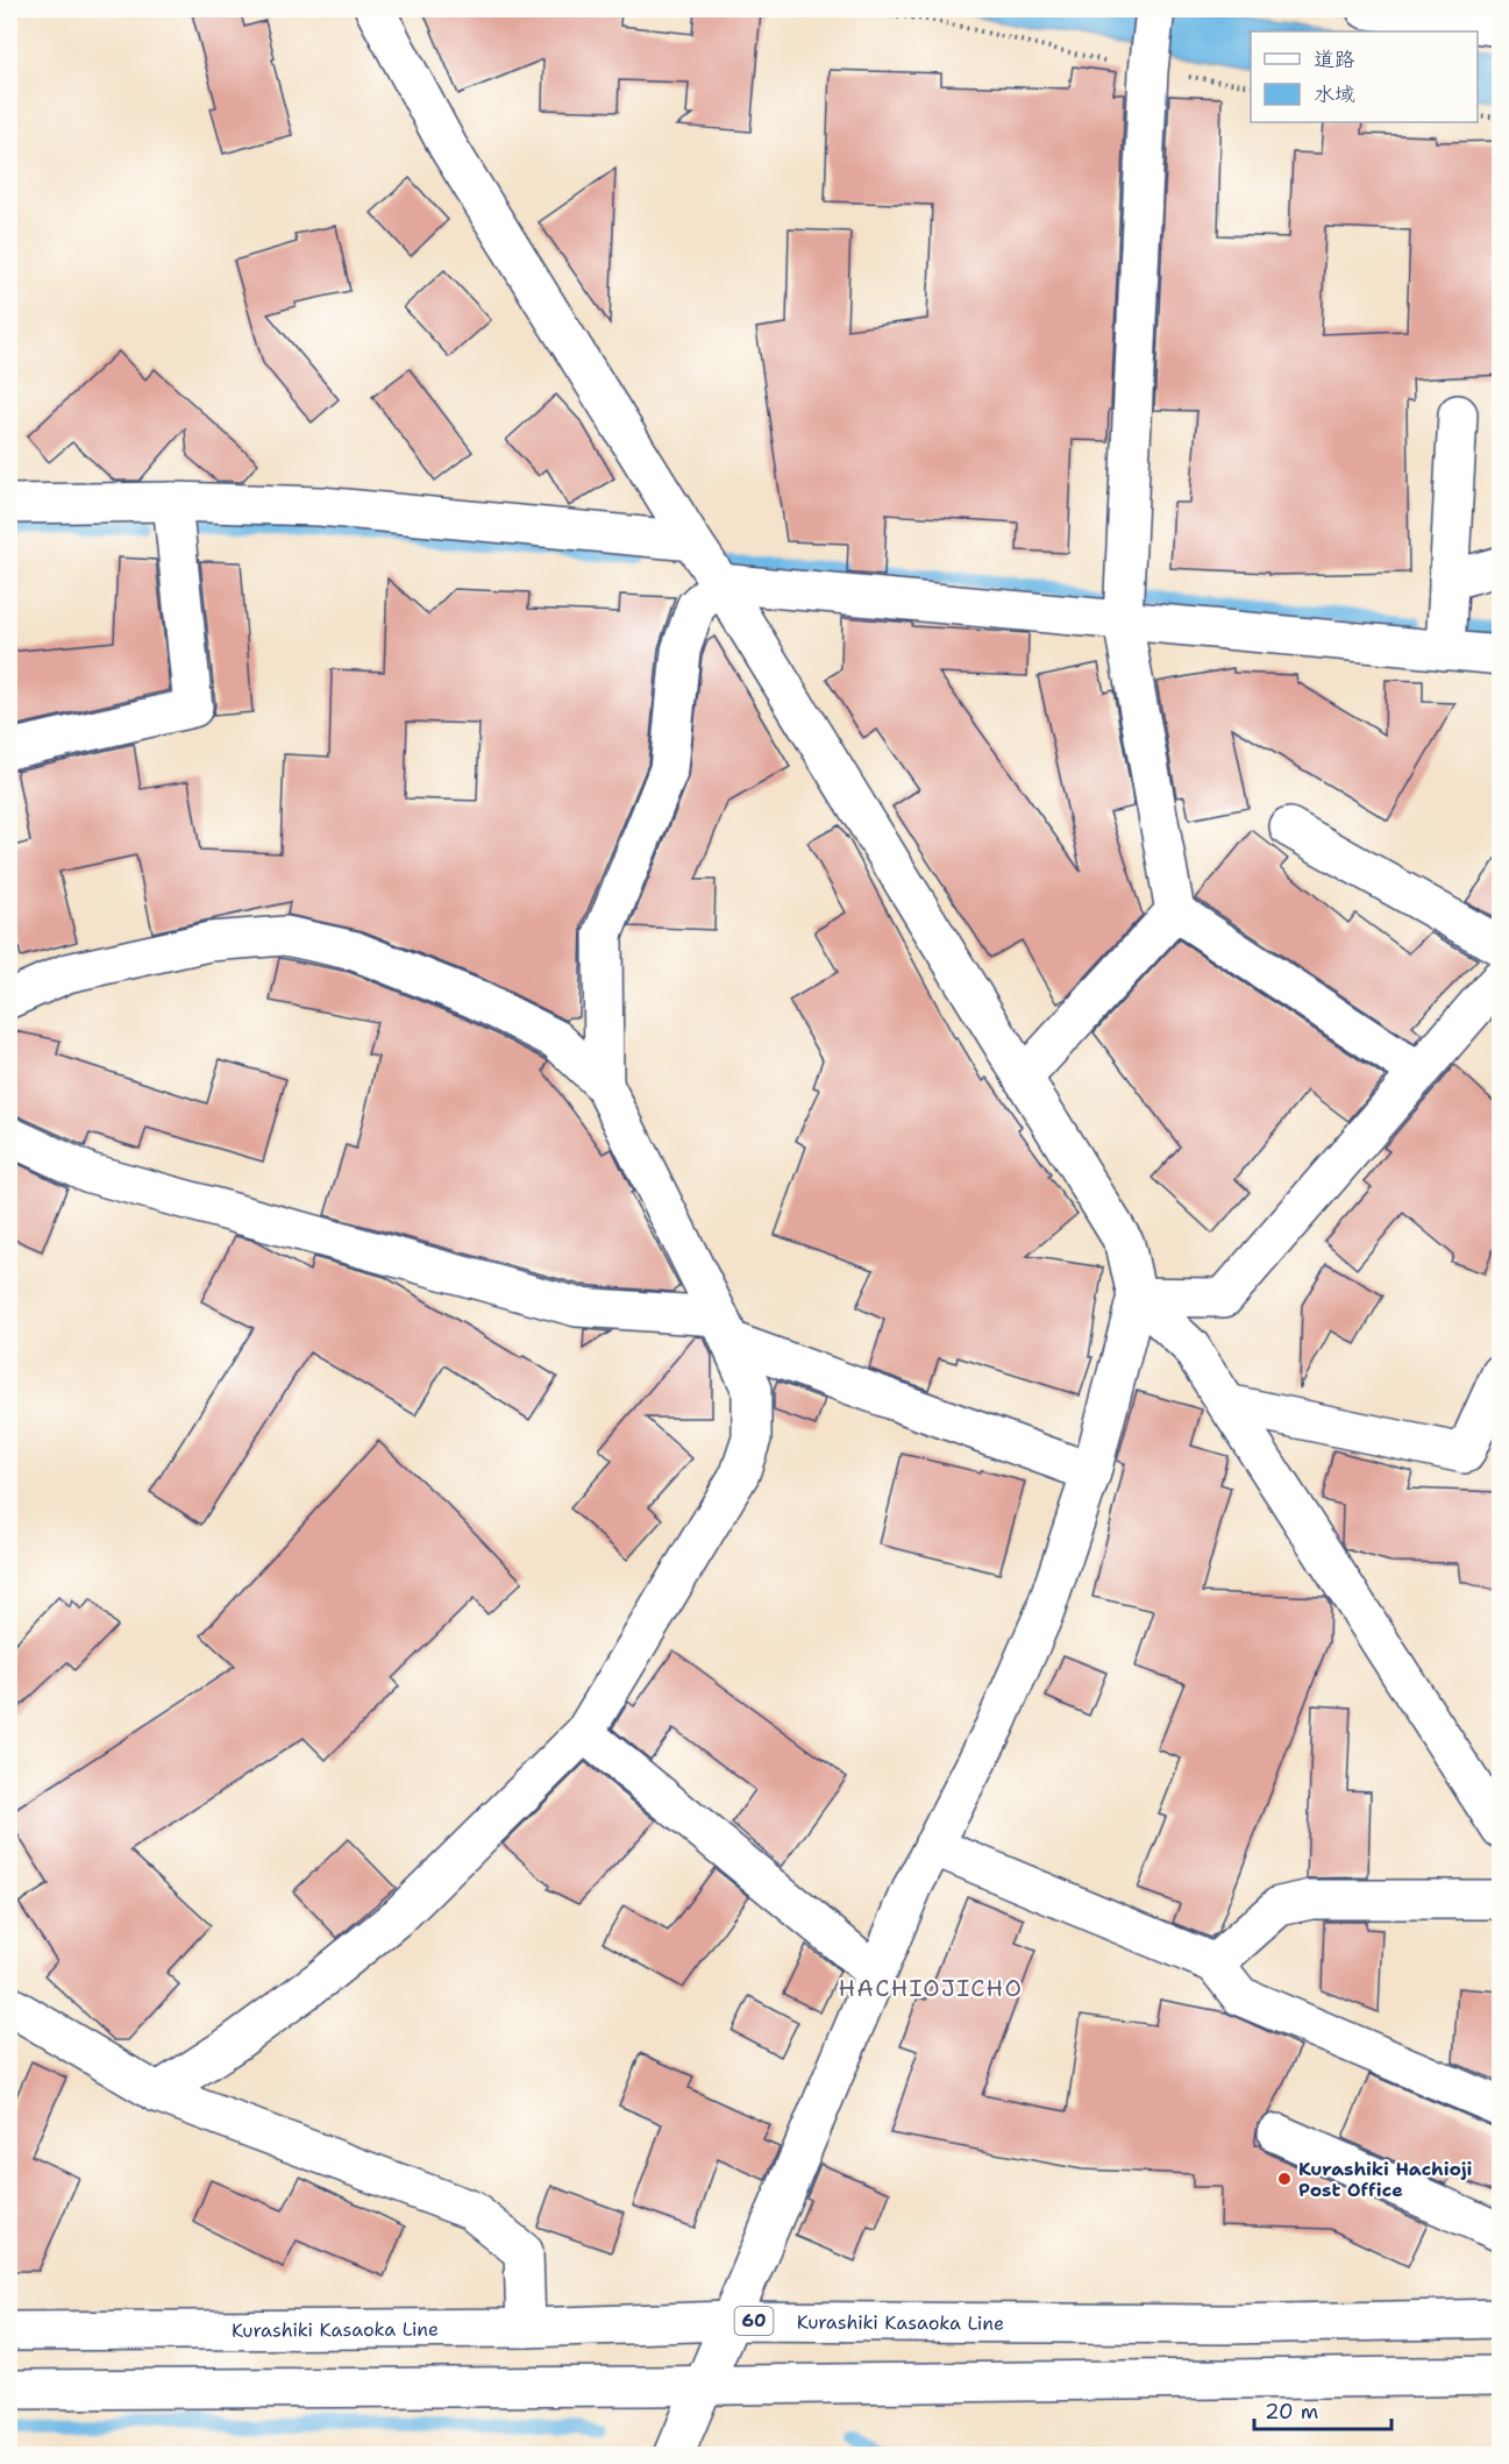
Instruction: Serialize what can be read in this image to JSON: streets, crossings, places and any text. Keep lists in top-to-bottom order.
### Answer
{
  "streets": {
    "street": ["60", "Kurashiki Kasaoka Line"]
  },
  "crossings": [
    ["60", "Kurashiki Kasaoka Line"]
  ],
  "districts": ["HACHIOJICHO"],
  "places": ["Kurashiki Hachioji Post Office"],
  "legend": ["道路", "水域"],
  "scale_bar": "20 m"
}
